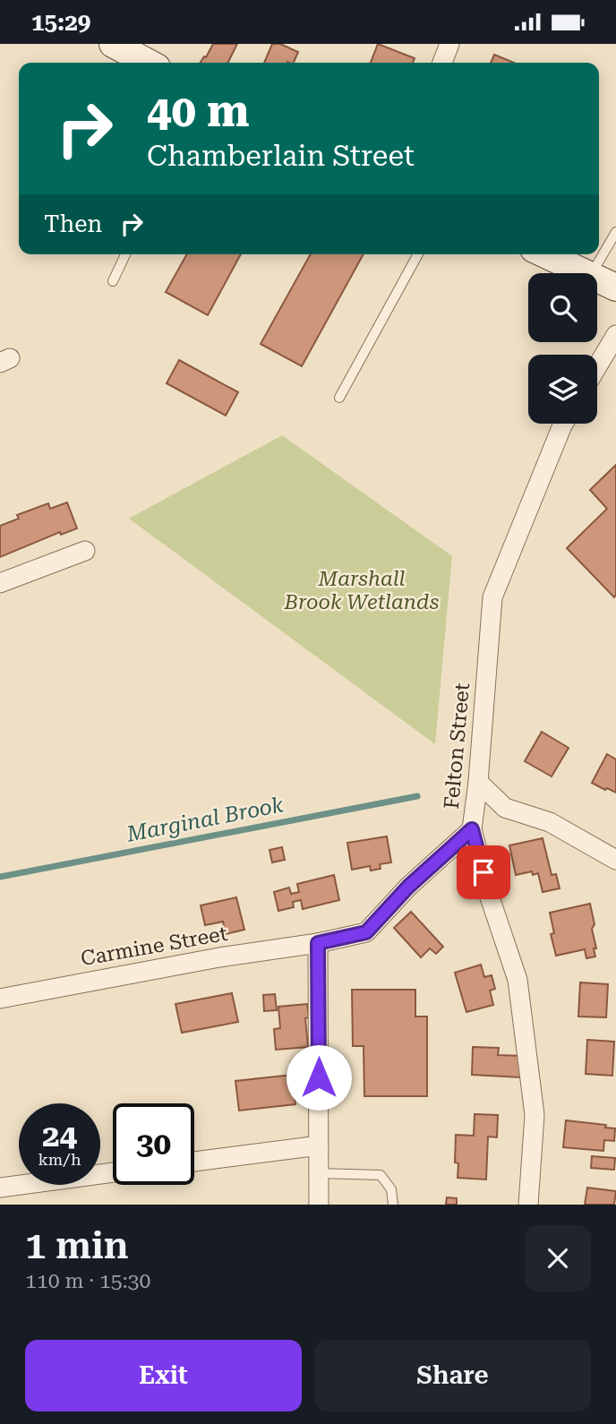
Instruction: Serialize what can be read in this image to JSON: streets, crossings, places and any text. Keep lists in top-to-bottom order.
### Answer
{
  "streets": {
    "street": ["Felton Street", "Carmine Street"]
  },
  "crossings": [
    ["Felton Street", "Carmine Street"]
  ],
  "water": ["Marginal Brook"],
  "parks": ["Marshall Brook Wetlands"],
  "page": {
    "status": "15:29",
    "turn": ["40 m", "Chamberlain Street"],
    "then": "Then",
    "speed": "24 km/h",
    "limit": "30",
    "heading": ["1 min", "110 m · 15:30"],
    "buttons": ["Exit", "Share"]
  }
}
